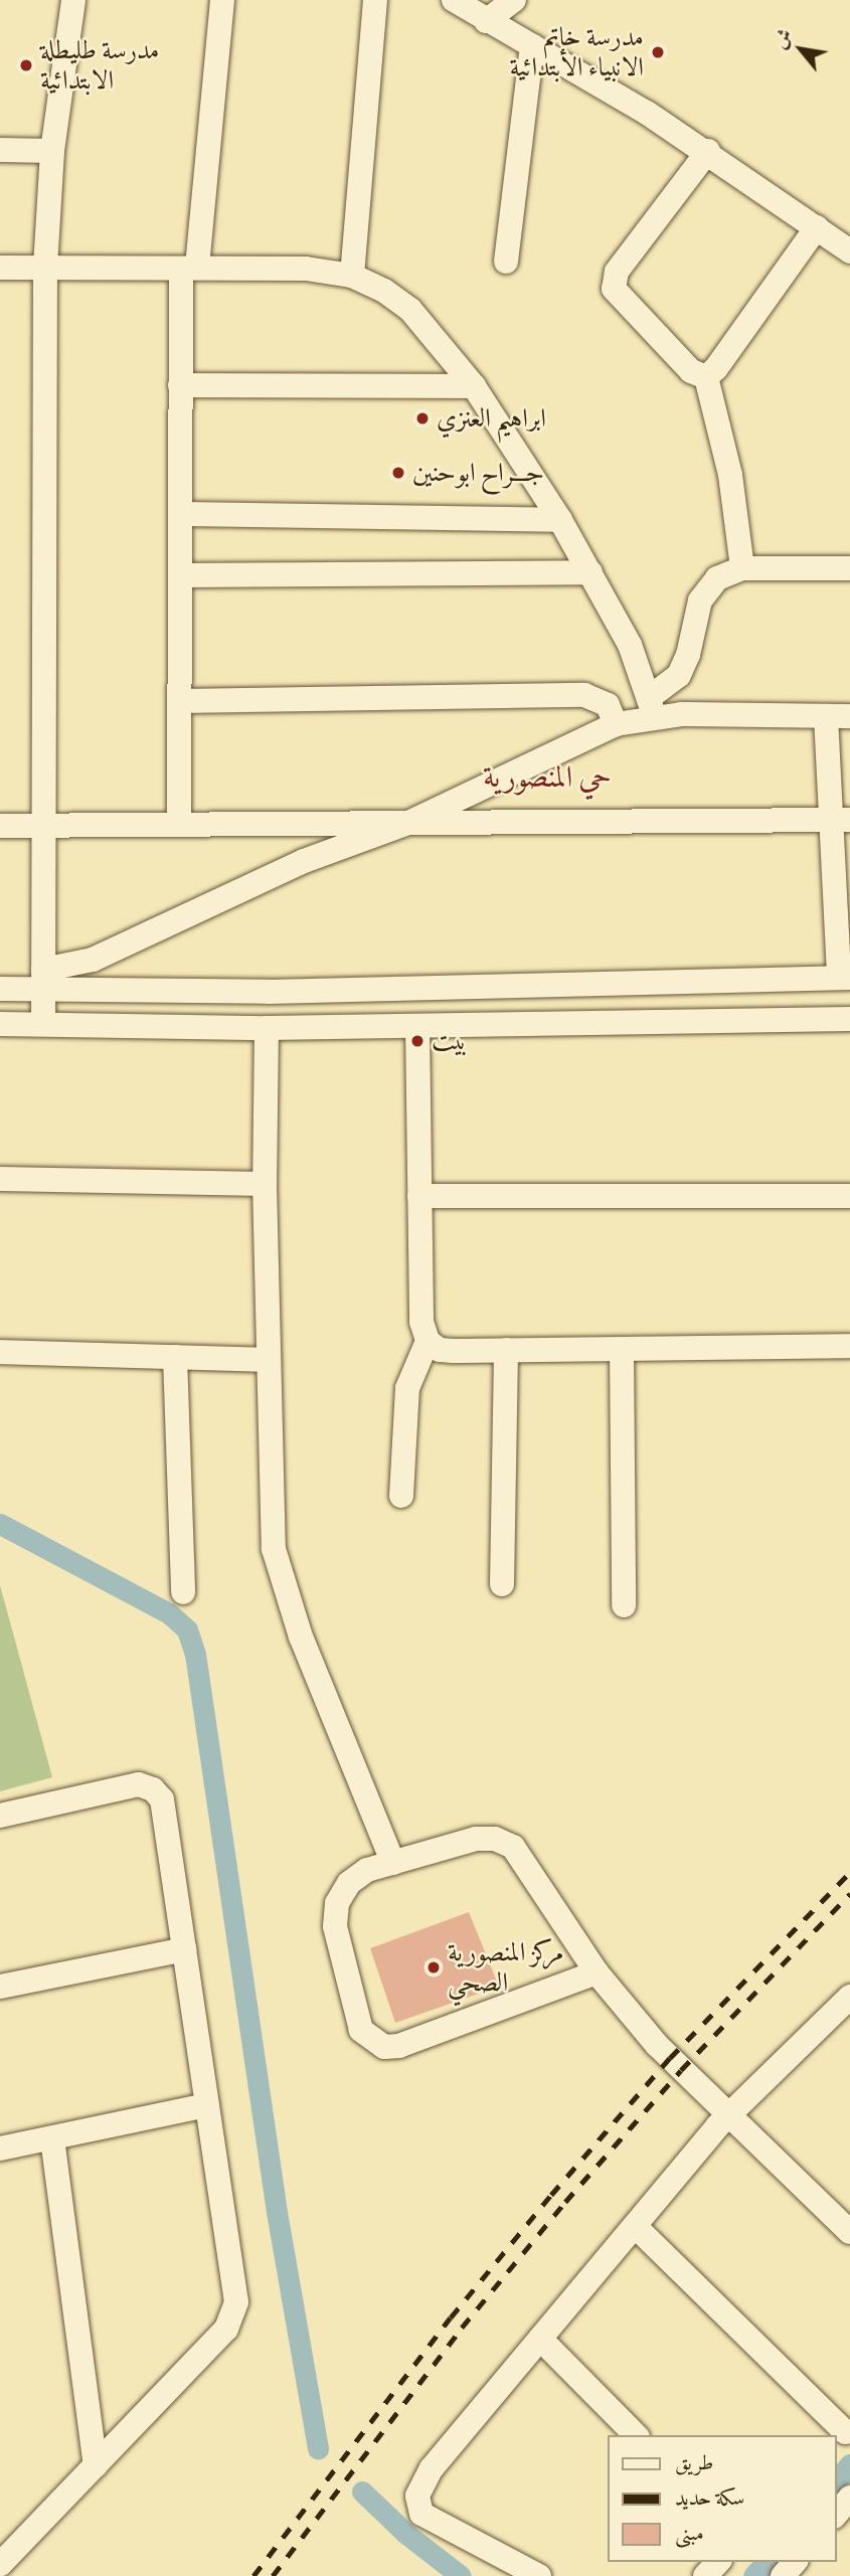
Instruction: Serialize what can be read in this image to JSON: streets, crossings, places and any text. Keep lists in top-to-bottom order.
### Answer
{
  "districts": ["حي المنصورية"],
  "places": [
    "مدرسة خاتم الانبياء الأبتدائية",
    "مدرسة طليطلة الابتدائية",
    "ابراهيم العنزي",
    "جـــراح ابوحنين",
    "بيت",
    "مركز المنصورية الصحي"
  ],
  "legend": ["طريق", "سكة حديد", "مبنى"],
  "north": "top left"
}
